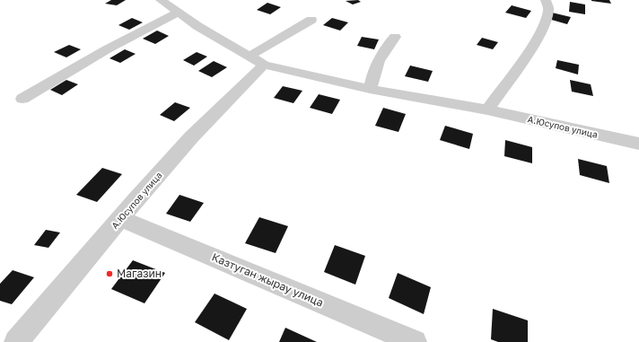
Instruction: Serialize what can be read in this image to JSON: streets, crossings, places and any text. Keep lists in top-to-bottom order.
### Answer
{
  "streets": {
    "street": ["А.Юсупов улица", "Казтуган жырау улица"]
  },
  "crossings": [
    ["А.Юсупов улица", "Казтуган жырау улица"]
  ],
  "places": ["Магазин"]
}
